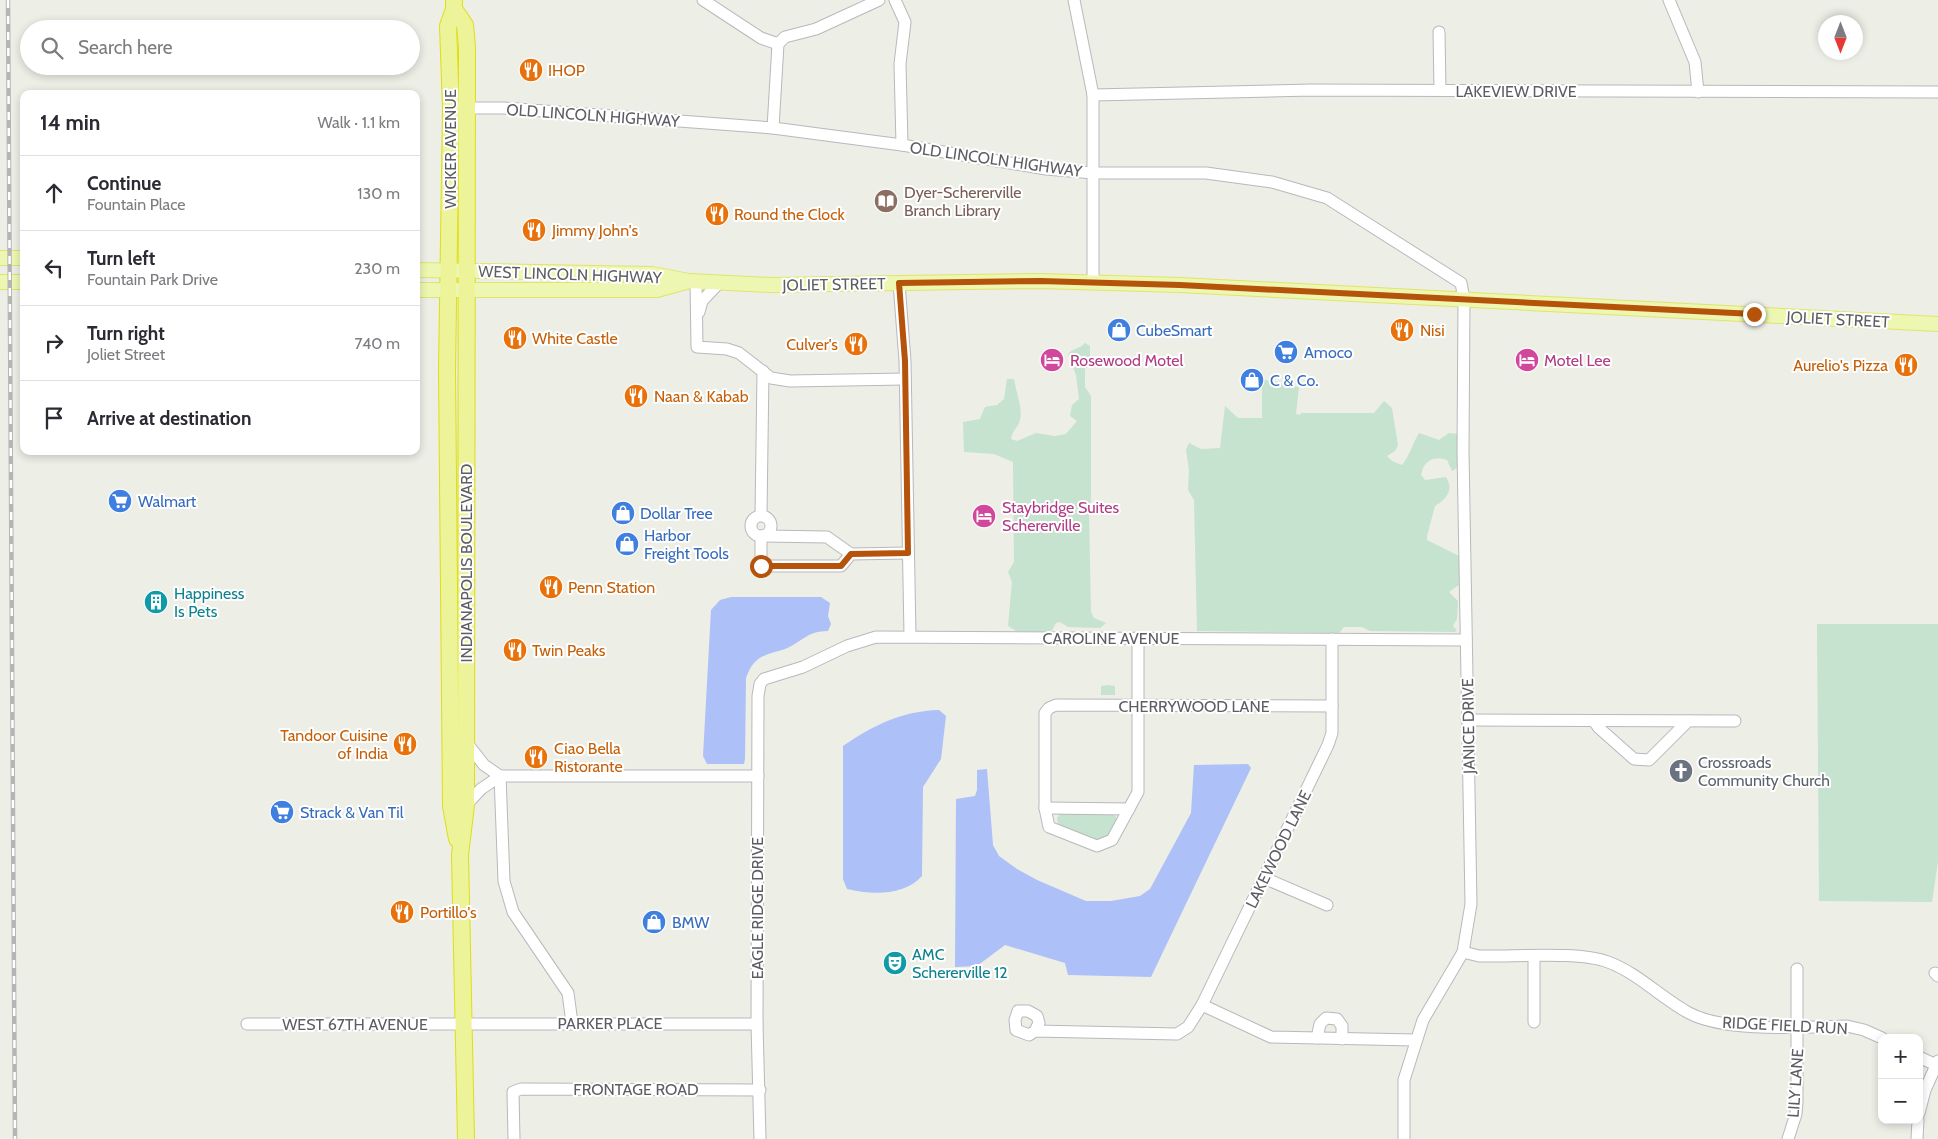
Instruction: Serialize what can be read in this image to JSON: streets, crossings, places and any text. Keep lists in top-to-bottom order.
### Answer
{
  "streets": {
    "highway": ["WICKER AVENUE", "INDIANAPOLIS BOULEVARD"],
    "main road": ["WEST LINCOLN HIGHWAY", "JOLIET STREET"],
    "street": [
      "LAKEVIEW DRIVE",
      "OLD LINCOLN HIGHWAY",
      "CAROLINE AVENUE",
      "CHERRYWOOD LANE",
      "JANICE DRIVE",
      "LAKEWOOD LANE",
      "EAGLE RIDGE DRIVE",
      "PARKER PLACE",
      "WEST 67TH AVENUE",
      "RIDGE FIELD RUN",
      "LILY LANE",
      "FRONTAGE ROAD"
    ]
  },
  "crossings": [
    ["OLD LINCOLN HIGHWAY", "WICKER AVENUE"],
    ["OLD LINCOLN HIGHWAY", "JOLIET STREET"],
    ["OLD LINCOLN HIGHWAY", "JANICE DRIVE"],
    ["WICKER AVENUE", "WEST LINCOLN HIGHWAY"],
    ["WICKER AVENUE", "INDIANAPOLIS BOULEVARD"],
    ["WEST LINCOLN HIGHWAY", "JOLIET STREET"],
    ["WEST LINCOLN HIGHWAY", "INDIANAPOLIS BOULEVARD"],
    ["JOLIET STREET", "JANICE DRIVE"],
    ["INDIANAPOLIS BOULEVARD", "PARKER PLACE"],
    ["INDIANAPOLIS BOULEVARD", "WEST 67TH AVENUE"],
    ["CAROLINE AVENUE", "JANICE DRIVE"],
    ["CAROLINE AVENUE", "LAKEWOOD LANE"],
    ["CAROLINE AVENUE", "EAGLE RIDGE DRIVE"],
    ["CHERRYWOOD LANE", "LAKEWOOD LANE"],
    ["JANICE DRIVE", "RIDGE FIELD RUN"],
    ["EAGLE RIDGE DRIVE", "PARKER PLACE"],
    ["EAGLE RIDGE DRIVE", "FRONTAGE ROAD"],
    ["PARKER PLACE", "WEST 67TH AVENUE"],
    ["RIDGE FIELD RUN", "LILY LANE"]
  ],
  "places": {
    "restaurant": [
      "IHOP",
      "Round the Clock",
      "Jimmy John's",
      "Nisi",
      "White Castle",
      "Culver's",
      "Aurelio's Pizza",
      "Naan & Kabab",
      "Penn Station",
      "Twin Peaks",
      "Tandoor Cuisine of India",
      "Ciao Bella Ristorante",
      "Portillo's"
    ],
    "library": ["Dyer-Schererville Branch Library"],
    "shop": [
      "CubeSmart",
      "C & Co.",
      "Dollar Tree",
      "Harbor Freight Tools",
      "BMW"
    ],
    "supermarket": ["Amoco", "Walmart", "Strack & Van Til"],
    "hotel": ["Rosewood Motel", "Motel Lee", "Staybridge Suites Schererville"],
    "building": ["Happiness Is Pets"],
    "church": ["Crossroads Community Church"],
    "theatre": ["AMC Schererville 12"]
  },
  "north": "bottom",
  "page": {
    "search": "Search here",
    "heading": ["14 min", "Walk · 1.1 km"],
    "list": [
      ["Continue", "Fountain Place", "130 m"],
      ["Turn left", "Fountain Park Drive", "230 m"],
      ["Turn right", "Joliet Street", "740 m"],
      "Arrive at destination"
    ],
    "map_buttons": ["+", "−"]
  }
}
